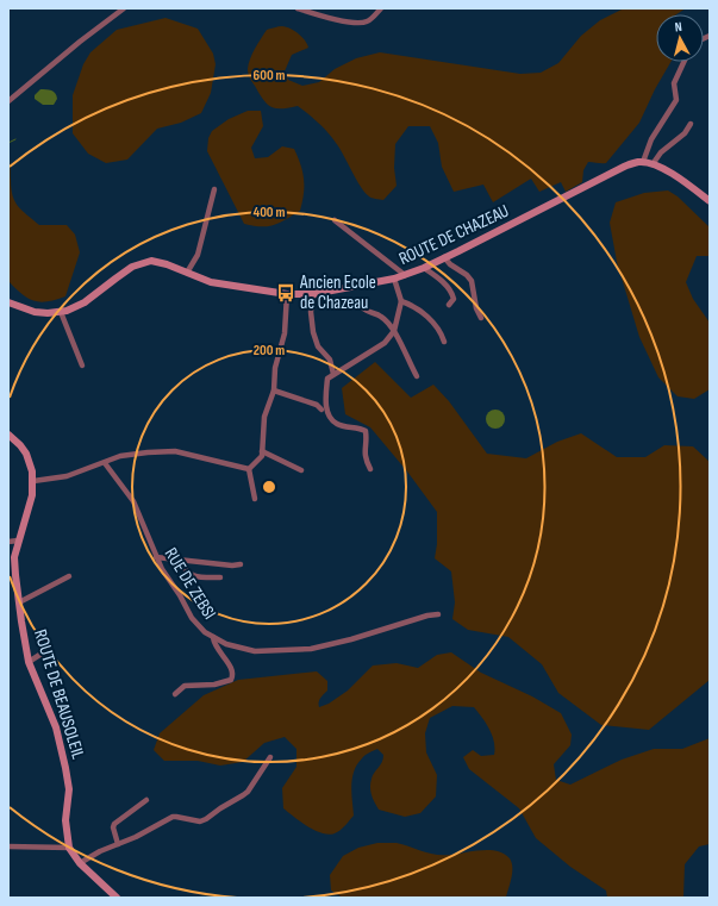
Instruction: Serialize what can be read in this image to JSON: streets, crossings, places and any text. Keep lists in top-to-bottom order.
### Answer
{
  "streets": {
    "main road": ["ROUTE DE CHAZEAU", "ROUTE DE BEAUSOLEIL"],
    "street": ["RUE DE ZEBSI"]
  },
  "places": {
    "bus stop": ["Ancien Ecole de Chazeau"]
  },
  "north": "top",
  "rings": ["600 m", "400 m", "200 m"]
}
